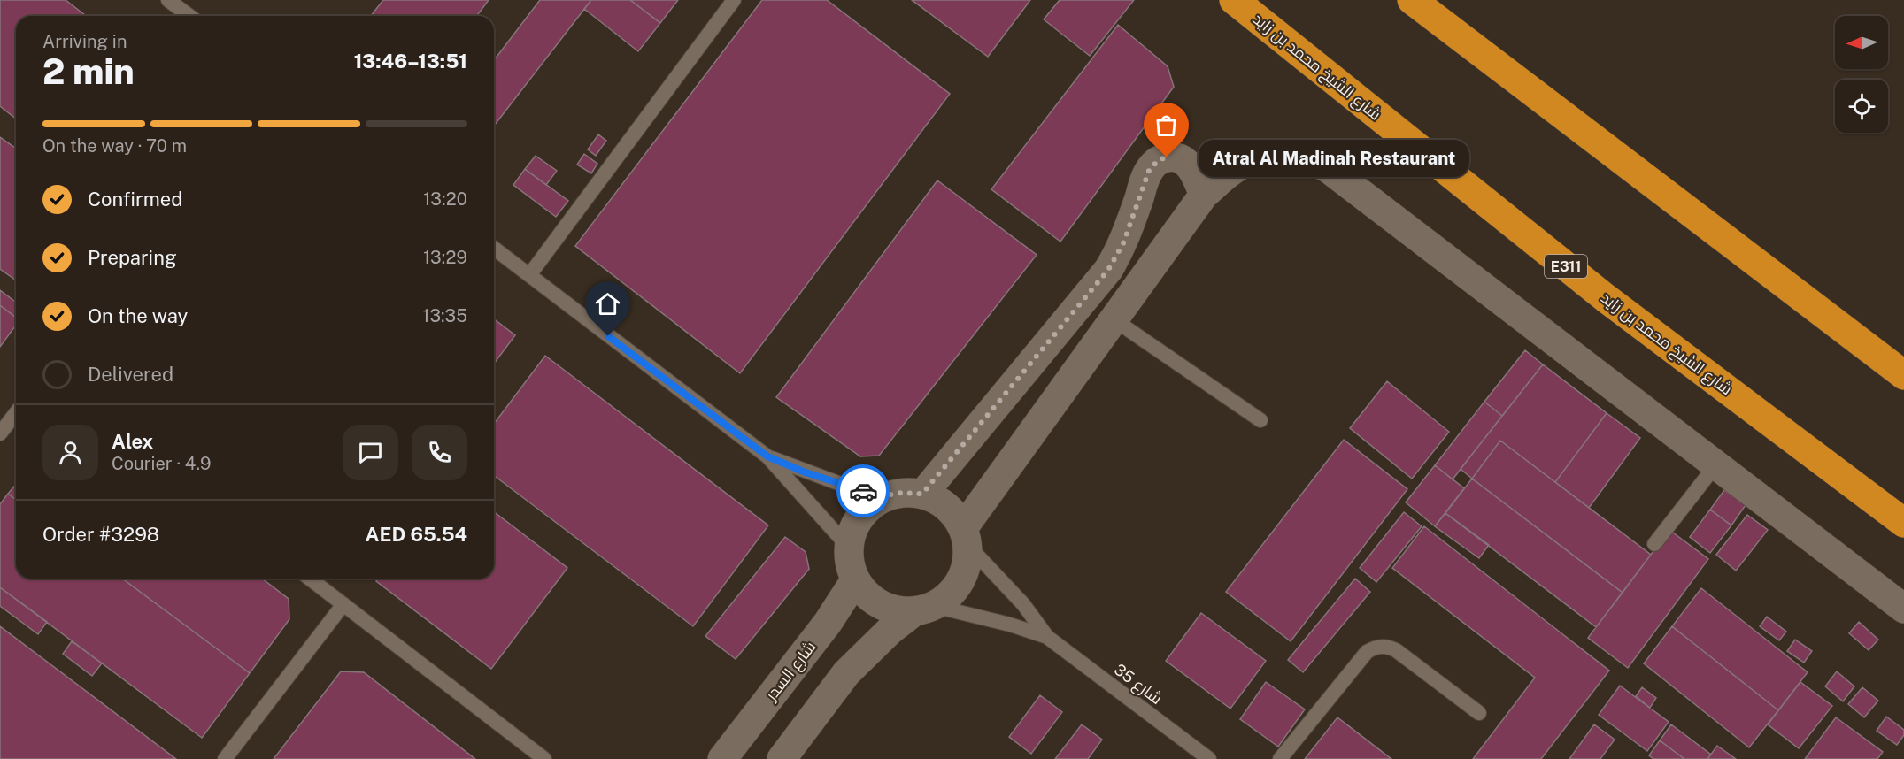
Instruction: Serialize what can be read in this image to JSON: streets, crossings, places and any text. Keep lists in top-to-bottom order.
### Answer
{
  "streets": {
    "highway": ["شارع الشيخ محمد بن زايد", "E311"],
    "street": ["شارع السدر"],
    "lane": ["شارع 35"]
  },
  "crossings": [
    ["شارع السدر", "شارع 35"]
  ],
  "places": ["Atral Al Madinah Restaurant"],
  "north": "left",
  "page": {
    "heading": ["2 min", "Arriving in", "13:46–13:51"],
    "panel": [
      "Alex",
      "Courier · 4.9",
      "Order #3298",
      "AED 65.54"
    ],
    "bar": "On the way · 70 m",
    "bubble": "Atral Al Madinah Restaurant",
    "list": [
      ["Confirmed", "13:20"],
      ["Preparing", "13:29"],
      ["On the way", "13:35"],
      "Delivered"
    ]
  }
}
